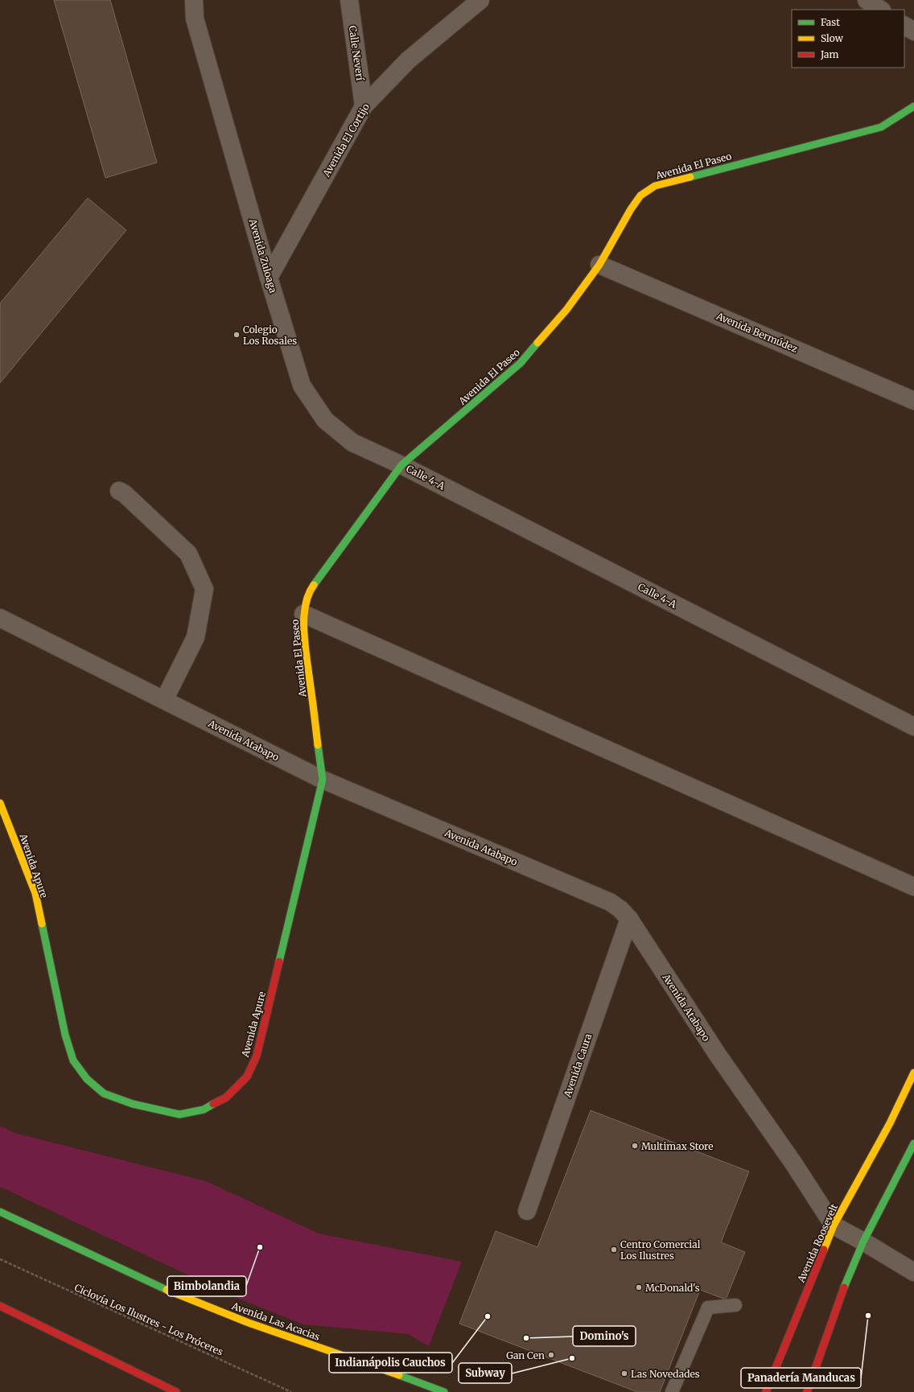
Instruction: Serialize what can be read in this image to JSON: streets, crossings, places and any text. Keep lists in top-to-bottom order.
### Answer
{
  "streets": {
    "street": [
      "Calle Neverí",
      "Avenida El Cortijo",
      "Avenida El Paseo",
      "Avenida Zuloaga",
      "Avenida Bermúdez",
      "Calle 4-A",
      "Avenida Atabapo",
      "Avenida Apure",
      "Avenida Caura",
      "Avenida Roosevelt",
      "Avenida Las Acacias"
    ],
    "path": ["Ciclovía Los Ilustres - Los Próceres"]
  },
  "crossings": [
    ["Calle Neverí", "Avenida El Cortijo"],
    ["Avenida El Cortijo", "Avenida Zuloaga"],
    ["Avenida El Paseo", "Avenida Zuloaga"],
    ["Avenida El Paseo", "Avenida Bermúdez"],
    ["Avenida El Paseo", "Calle 4-A"],
    ["Avenida El Paseo", "Avenida Atabapo"],
    ["Avenida El Paseo", "Avenida Apure"],
    ["Avenida Zuloaga", "Calle 4-A"],
    ["Avenida Atabapo", "Avenida Apure"],
    ["Avenida Atabapo", "Avenida Caura"],
    ["Avenida Atabapo", "Avenida Roosevelt"]
  ],
  "places": [
    "Colegio Los Rosales",
    "Multimax Store",
    "Bimbolandia",
    "Centro Comercial Los Ilustres",
    "McDonald's",
    "Panadería Manducas",
    "Indianápolis Cauchos",
    "Domino's",
    "Gan Cen",
    "Subway",
    "Las Novedades"
  ],
  "legend": ["Fast", "Slow", "Jam"]
}
